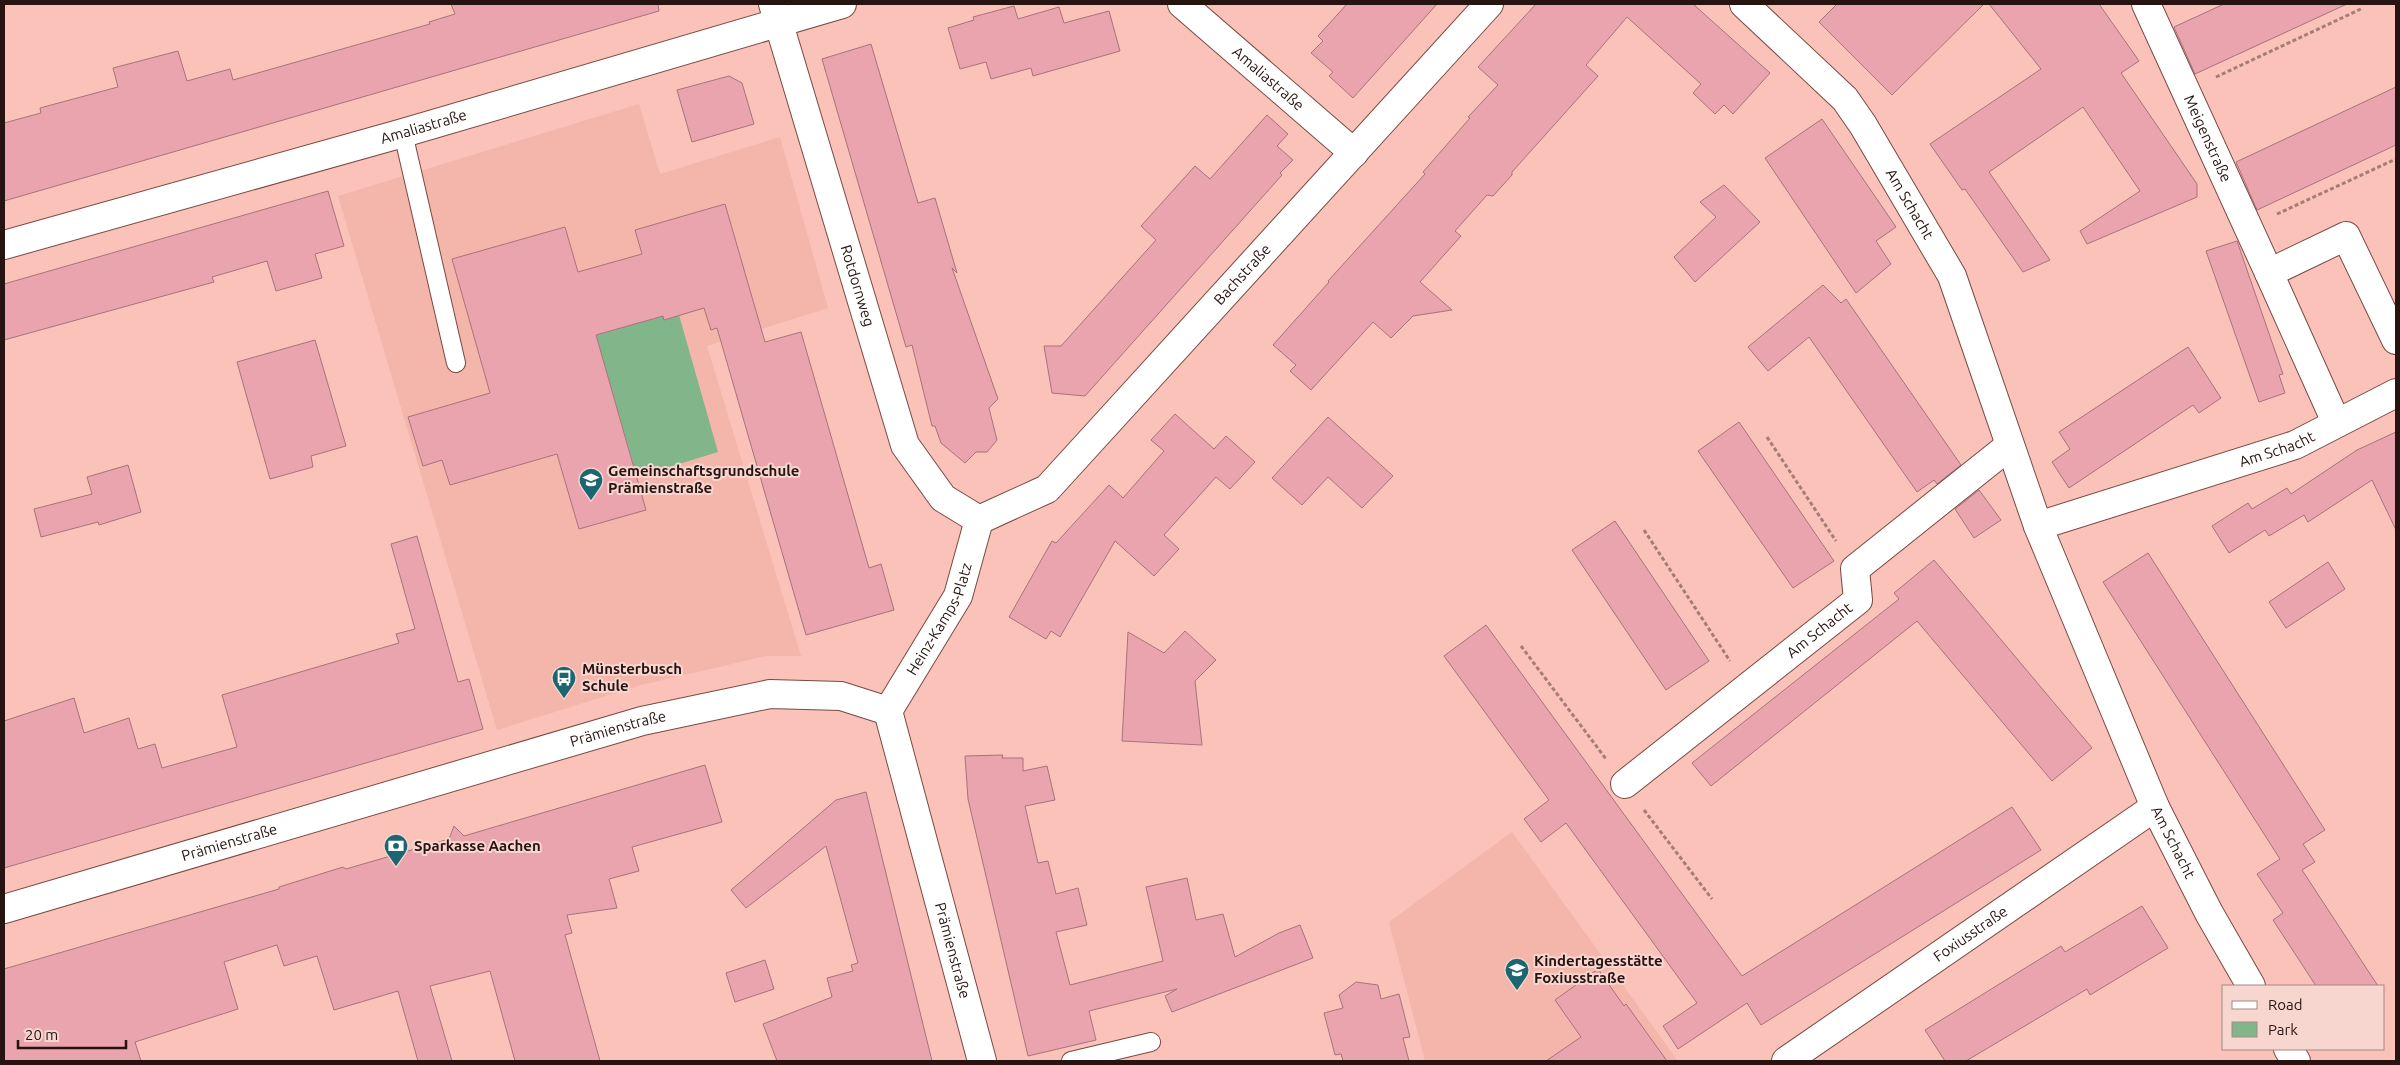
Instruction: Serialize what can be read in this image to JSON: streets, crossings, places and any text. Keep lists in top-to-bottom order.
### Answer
{
  "streets": {
    "street": [
      "Amaliastraße",
      "Meigenstraße",
      "Am Schacht",
      "Bachstraße",
      "Rotdornweg",
      "Heinz-Kamps-Platz",
      "Prämienstraße",
      "Foxiusstraße"
    ]
  },
  "crossings": [
    ["Amaliastraße", "Bachstraße"],
    ["Amaliastraße", "Rotdornweg"],
    ["Meigenstraße", "Am Schacht"],
    ["Am Schacht", "Foxiusstraße"],
    ["Bachstraße", "Rotdornweg"],
    ["Bachstraße", "Heinz-Kamps-Platz"],
    ["Rotdornweg", "Heinz-Kamps-Platz"],
    ["Heinz-Kamps-Platz", "Prämienstraße"]
  ],
  "places": {
    "school or university": ["Gemeinschaftsgrundschule Prämienstraße", "Kindertagesstätte Foxiusstraße"],
    "bus stop": ["Münsterbusch Schule"],
    "bank": ["Sparkasse Aachen"]
  },
  "legend": ["Road", "Park"],
  "scale_bar": "20 m"
}
